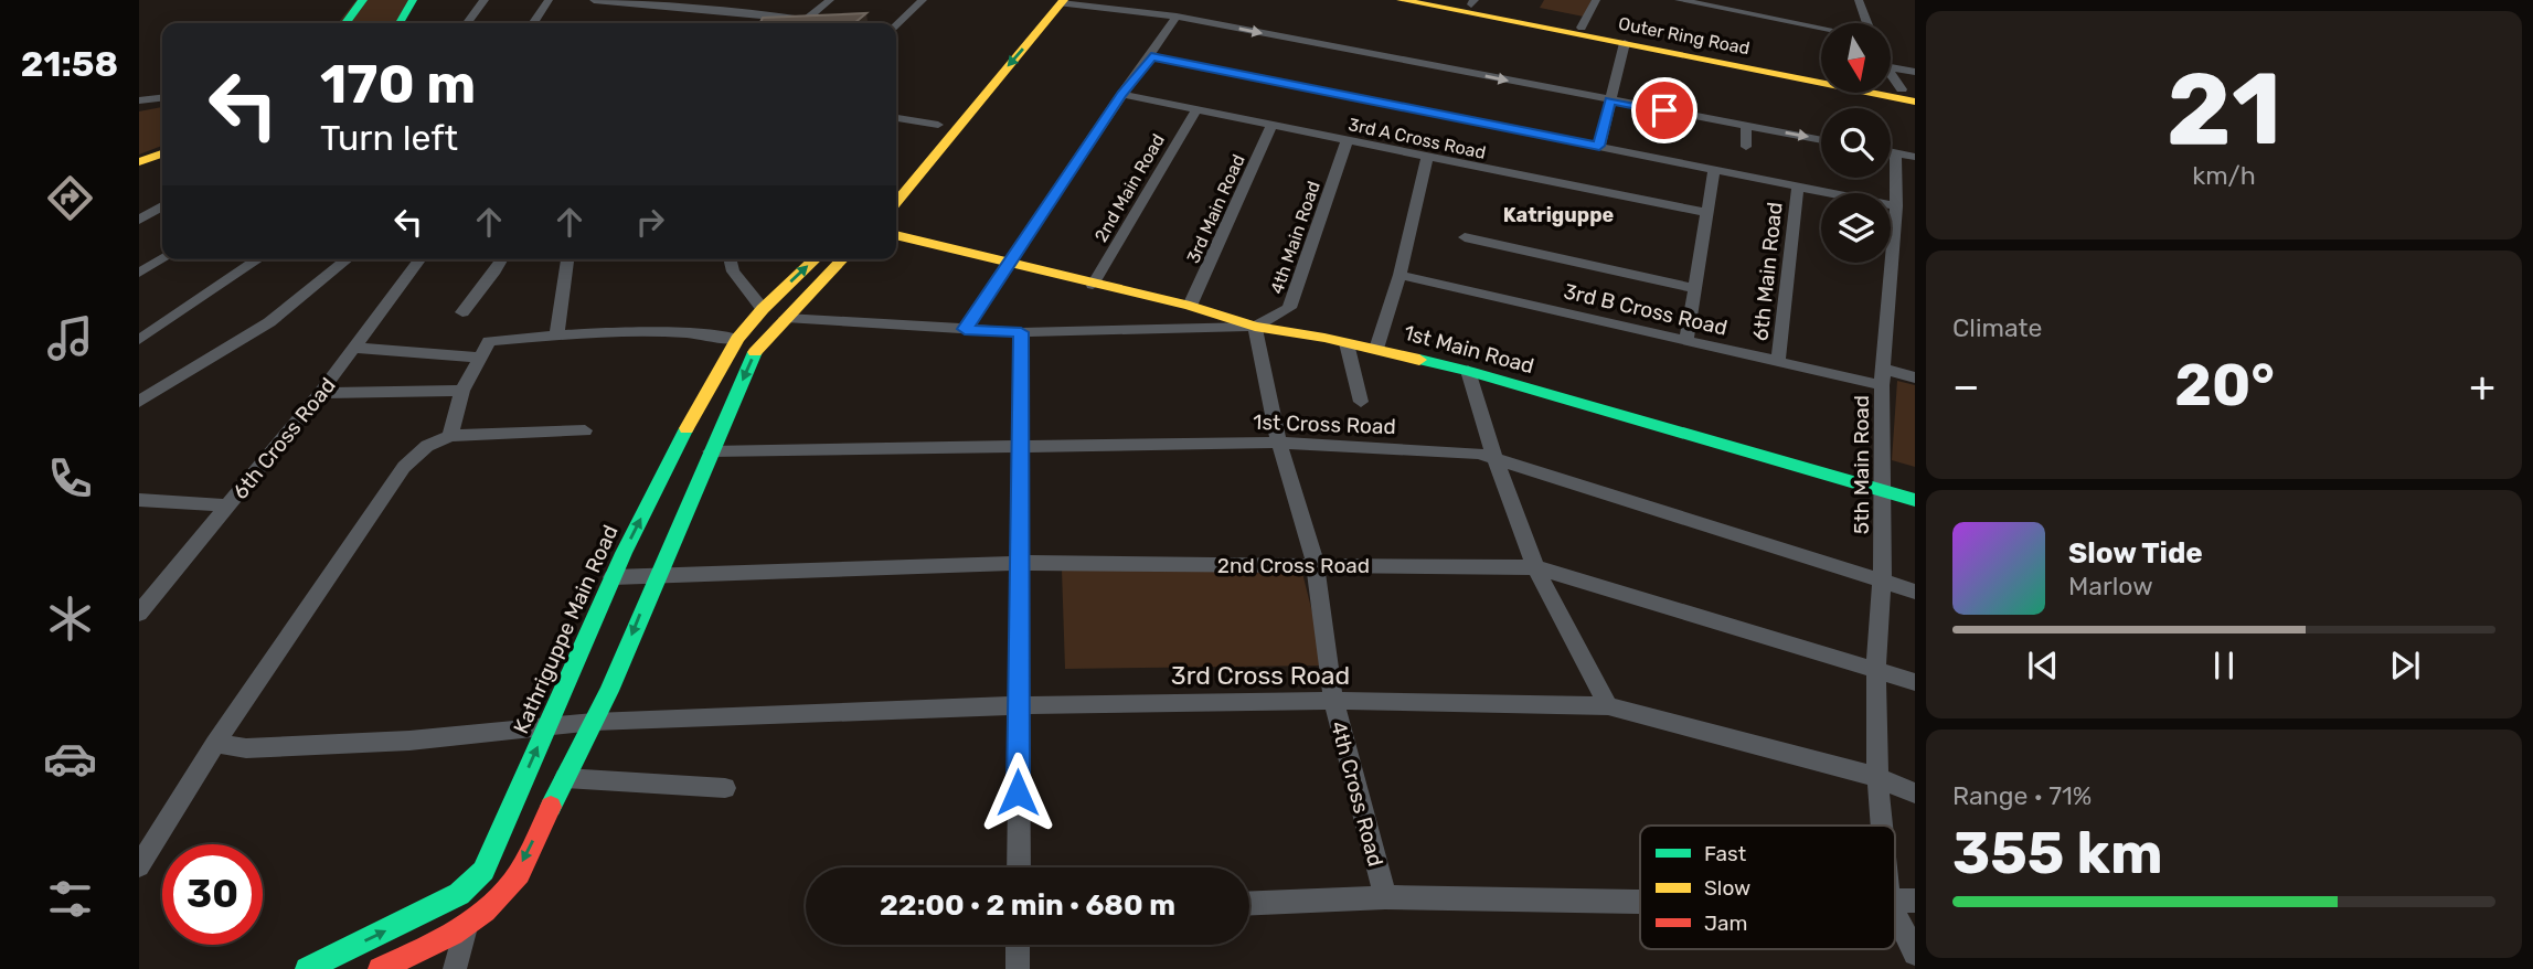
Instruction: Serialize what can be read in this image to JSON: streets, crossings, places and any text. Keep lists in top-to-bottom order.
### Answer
{
  "streets": {
    "main road": ["Outer Ring Road", "1st Main Road", "Kathriguppe Main Road"],
    "street": [
      "3rd A Cross Road",
      "2nd Main Road",
      "3rd Main Road",
      "4th Main Road",
      "6th Main Road",
      "3rd B Cross Road",
      "1st Cross Road",
      "6th Cross Road",
      "5th Main Road",
      "2nd Cross Road",
      "3rd Cross Road",
      "4th Cross Road"
    ]
  },
  "crossings": [
    ["3rd A Cross Road", "2nd Main Road"],
    ["3rd A Cross Road", "3rd Main Road"],
    ["3rd A Cross Road", "4th Main Road"],
    ["2nd Main Road", "1st Main Road"],
    ["3rd Main Road", "1st Main Road"],
    ["4th Main Road", "1st Main Road"],
    ["4th Main Road", "4th Cross Road"],
    ["6th Main Road", "3rd B Cross Road"],
    ["3rd B Cross Road", "5th Main Road"],
    ["1st Main Road", "5th Main Road"],
    ["1st Main Road", "4th Cross Road"],
    ["1st Cross Road", "5th Main Road"],
    ["1st Cross Road", "4th Cross Road"],
    ["5th Main Road", "2nd Cross Road"],
    ["5th Main Road", "3rd Cross Road"],
    ["2nd Cross Road", "Kathriguppe Main Road"],
    ["2nd Cross Road", "4th Cross Road"],
    ["Kathriguppe Main Road", "3rd Cross Road"],
    ["3rd Cross Road", "4th Cross Road"]
  ],
  "districts": ["Katriguppe"],
  "legend": ["Fast", "Slow", "Jam"],
  "north": "bottom",
  "page": {
    "tabs": "21:58",
    "tile": [
      ["21", "km/h"],
      "Climate",
      ["Range · 71%", "355 km"]
    ],
    "turn": ["170 m", "Turn left"],
    "heat": ["−", "20°", "+"],
    "song": ["Slow Tide", "Marlow"],
    "limit": "30",
    "trip": "22:00 · 2 min · 680 m"
  }
}
